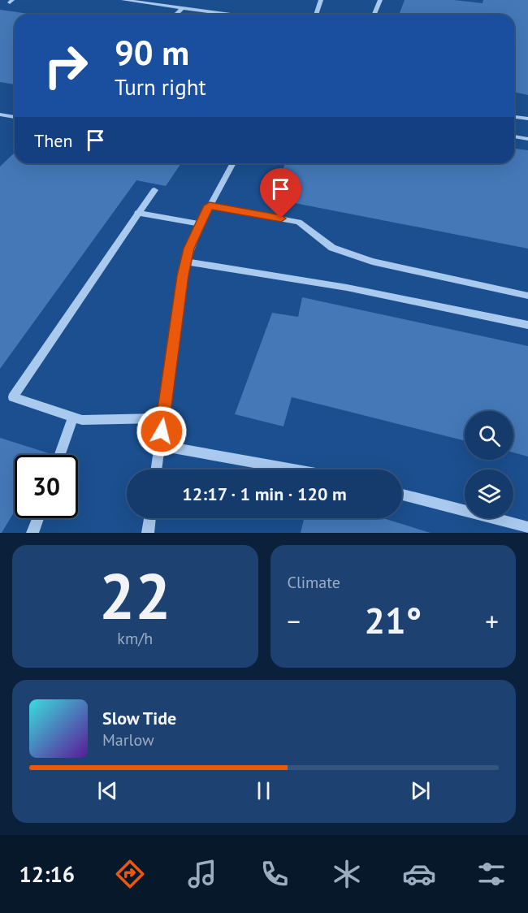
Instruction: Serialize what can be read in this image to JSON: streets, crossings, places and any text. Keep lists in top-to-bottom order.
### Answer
{
  "page": {
    "turn": ["90 m", "Turn right"],
    "then": "Then",
    "limit": "30",
    "trip": "12:17 · 1 min · 120 m",
    "tile": [
      ["22", "km/h"],
      "Climate"
    ],
    "heat": ["−", "21°", "+"],
    "song": ["Slow Tide", "Marlow"],
    "tabs": "12:16"
  }
}
